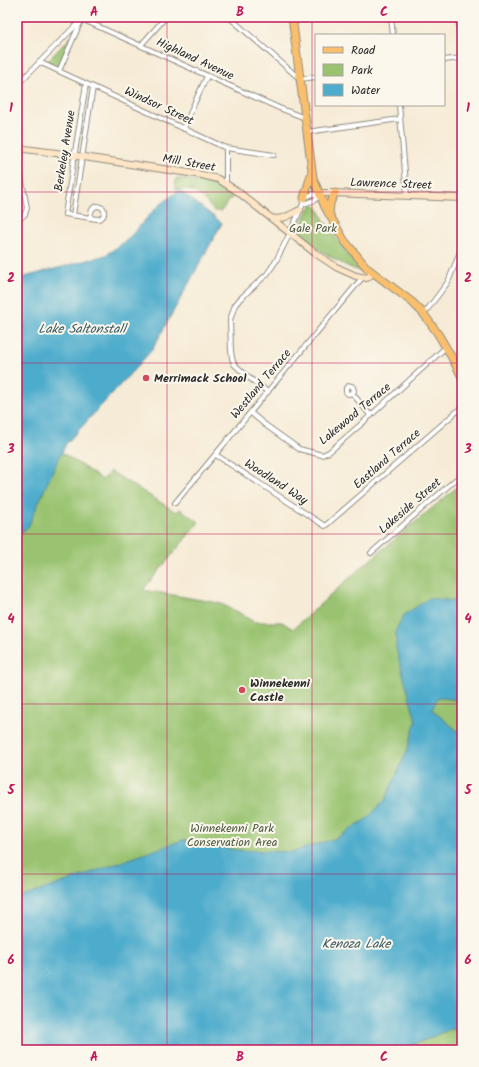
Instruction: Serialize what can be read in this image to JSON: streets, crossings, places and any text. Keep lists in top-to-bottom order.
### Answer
{
  "streets": {
    "main road": ["Mill Street", "Lawrence Street"],
    "street": [
      "Highland Avenue",
      "Windsor Street",
      "Berkeley Avenue",
      "Westland Terrace",
      "Lakewood Terrace",
      "Eastland Terrace",
      "Woodland Way",
      "Lakeside Street"
    ]
  },
  "crossings": [
    ["Windsor Street", "Berkeley Avenue"],
    ["Berkeley Avenue", "Mill Street"],
    ["Mill Street", "Westland Terrace"],
    ["Westland Terrace", "Lakewood Terrace"],
    ["Westland Terrace", "Woodland Way"],
    ["Eastland Terrace", "Woodland Way"]
  ],
  "water": ["Lake Saltonstall", "Kenoza Lake"],
  "parks": ["Gale Park", "Winnekenni Park Conservation Area"],
  "places": ["Merrimack School", "Winnekenni Castle"],
  "legend": ["Road", "Park", "Water"],
  "grid": {
    "columns": ["A", "B", "C"],
    "rows": [
      "1",
      "2",
      "3",
      "4",
      "5",
      "6"
    ]
  }
}
